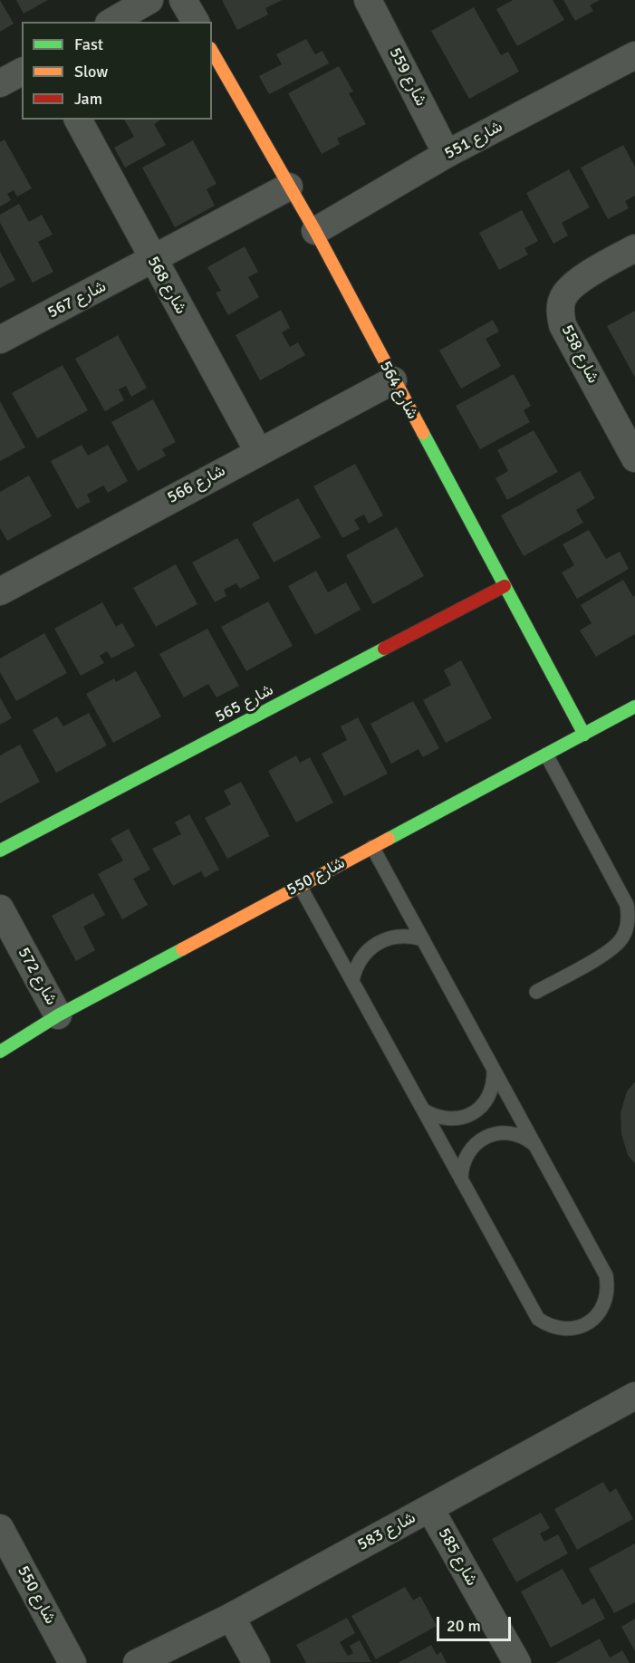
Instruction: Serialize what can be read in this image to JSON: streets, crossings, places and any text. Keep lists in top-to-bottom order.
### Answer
{
  "streets": {
    "street": [
      "شارع 559",
      "شارع 551",
      "شارع 568",
      "شارع 567",
      "شارع 558",
      "شارع 564",
      "شارع 566",
      "شارع 565",
      "شارع 550",
      "شارع 572",
      "شارع 583",
      "شارع 585"
    ]
  },
  "crossings": [
    ["شارع 559", "شارع 551"],
    ["شارع 551", "شارع 564"],
    ["شارع 568", "شارع 567"],
    ["شارع 568", "شارع 566"],
    ["شارع 567", "شارع 564"],
    ["شارع 564", "شارع 566"],
    ["شارع 564", "شارع 565"],
    ["شارع 564", "شارع 550"],
    ["شارع 550", "شارع 572"],
    ["شارع 583", "شارع 585"]
  ],
  "legend": ["Fast", "Slow", "Jam"],
  "scale_bar": "20 m"
}
